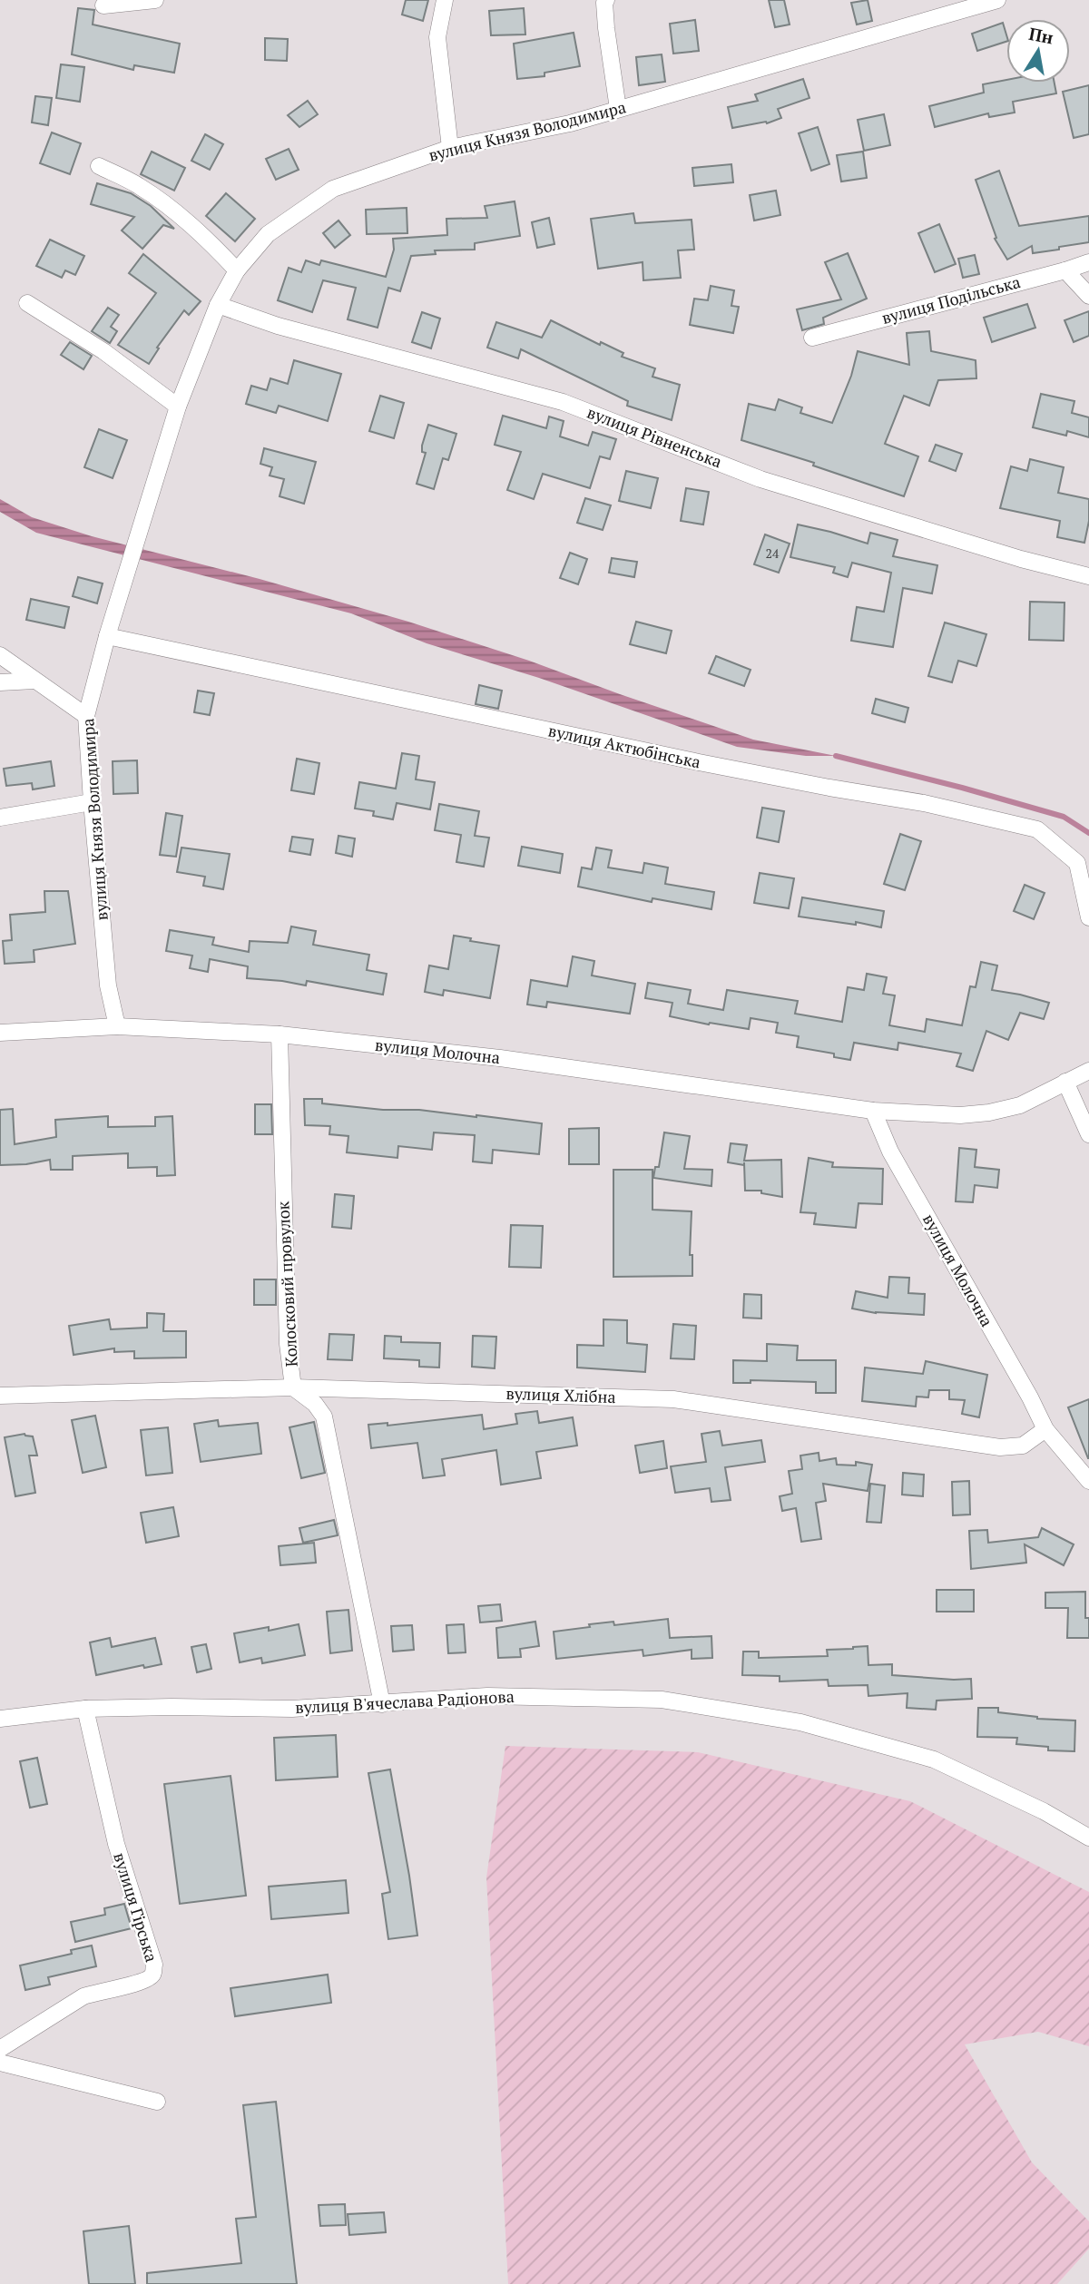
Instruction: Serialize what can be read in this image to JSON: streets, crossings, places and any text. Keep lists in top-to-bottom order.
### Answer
{
  "streets": {
    "street": [
      "вулиця Князя Володимира",
      "вулиця Подільська",
      "вулиця Рівненська",
      "вулиця Актюбінська",
      "вулиця Молочна",
      "Колосковий провулок",
      "вулиця Хлібна",
      "вулиця В'ячеслава Радіонова",
      "вулиця Гірська"
    ]
  },
  "crossings": [
    ["вулиця Князя Володимира", "вулиця Рівненська"],
    ["вулиця Князя Володимира", "вулиця Актюбінська"],
    ["вулиця Князя Володимира", "вулиця Молочна"],
    ["вулиця Молочна", "Колосковий провулок"],
    ["вулиця Молочна", "вулиця Хлібна"],
    ["Колосковий провулок", "вулиця Хлібна"],
    ["Колосковий провулок", "вулиця В'ячеслава Радіонова"],
    ["вулиця В'ячеслава Радіонова", "вулиця Гірська"]
  ],
  "house_numbers": ["24"],
  "north": "top"
}
